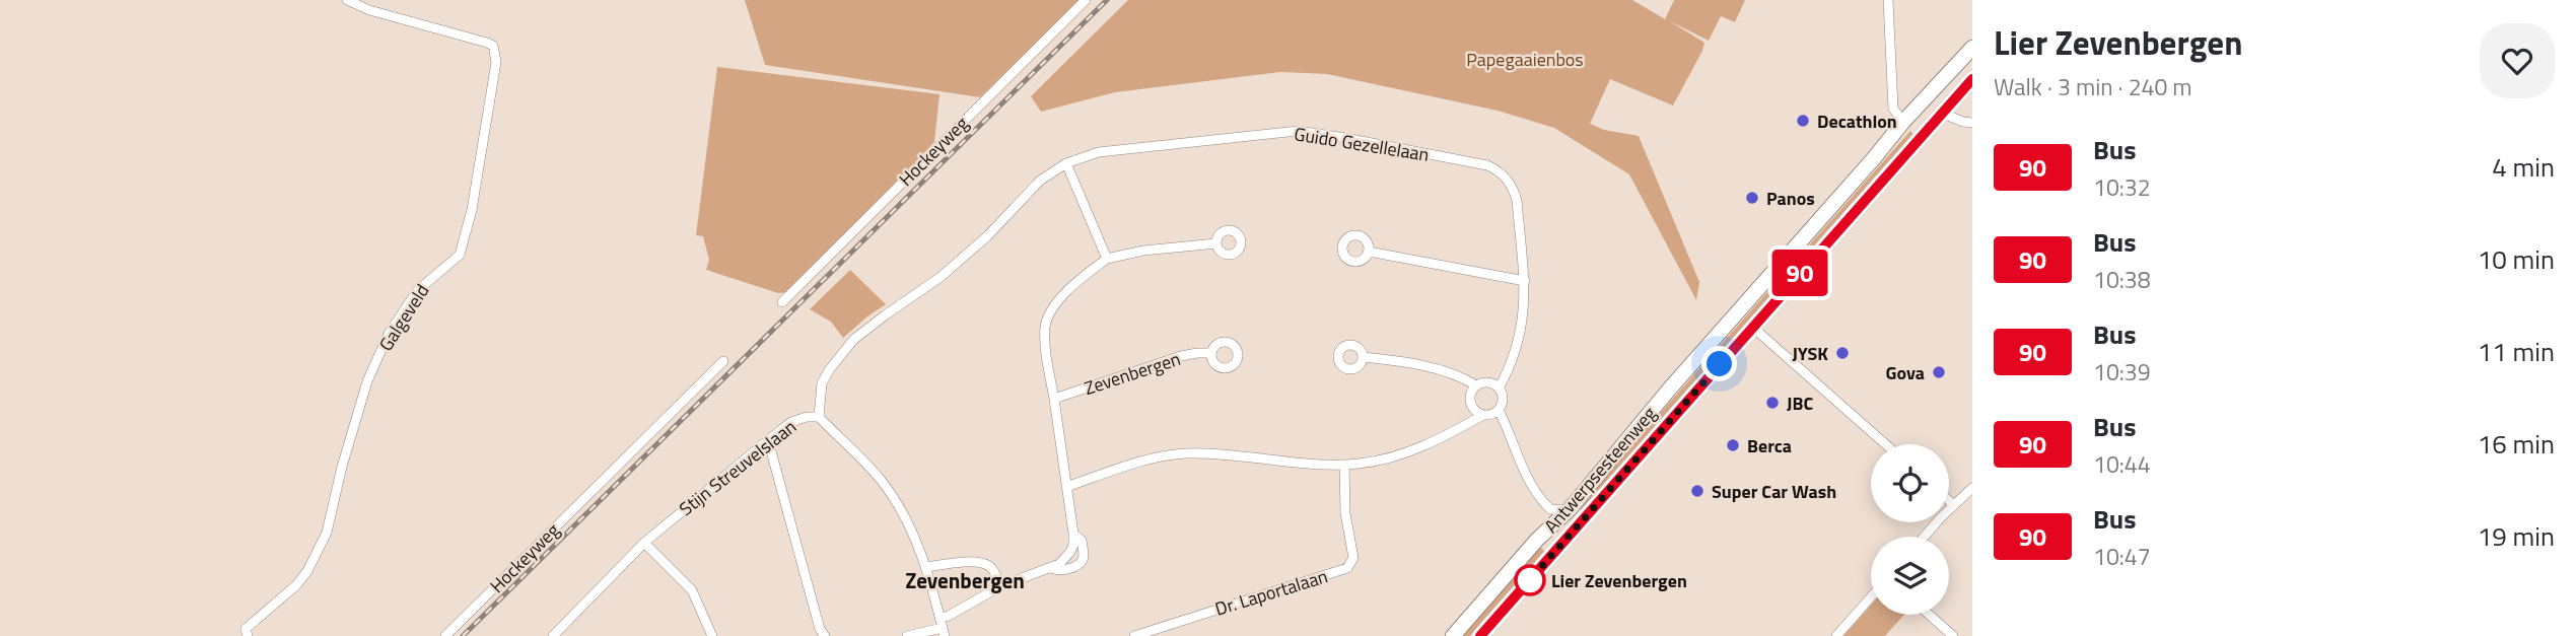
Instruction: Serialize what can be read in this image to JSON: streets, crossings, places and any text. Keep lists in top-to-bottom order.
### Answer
{
  "streets": {
    "main road": ["Antwerpsesteenweg"],
    "street": [
      "Guido Gezellelaan",
      "Hockeyweg",
      "Galgeveld",
      "Zevenbergen",
      "Stijn Streuvelslaan",
      "Dr. Laportalaan"
    ]
  },
  "crossings": [
    ["Guido Gezellelaan", "Stijn Streuvelslaan"]
  ],
  "districts": ["Zevenbergen"],
  "parks": ["Papegaaienbos"],
  "places": [
    "Decathlon",
    "Panos",
    "JYSK",
    "Gova",
    "JBC",
    "Berca",
    "Super Car Wash",
    "Lier Zevenbergen"
  ],
  "lines": ["bus line 90"],
  "page": {
    "on_map": "90",
    "heading": ["Lier Zevenbergen", "Walk · 3 min · 240 m"],
    "list": [
      {
        "mark": "90",
        "name": "Bus",
        "note": "10:32",
        "value": "4 min"
      },
      {
        "mark": "90",
        "name": "Bus",
        "note": "10:38",
        "value": "10 min"
      },
      {
        "mark": "90",
        "name": "Bus",
        "note": "10:39",
        "value": "11 min"
      },
      {
        "mark": "90",
        "name": "Bus",
        "note": "10:44",
        "value": "16 min"
      },
      {
        "mark": "90",
        "name": "Bus",
        "note": "10:47",
        "value": "19 min"
      }
    ]
  }
}
